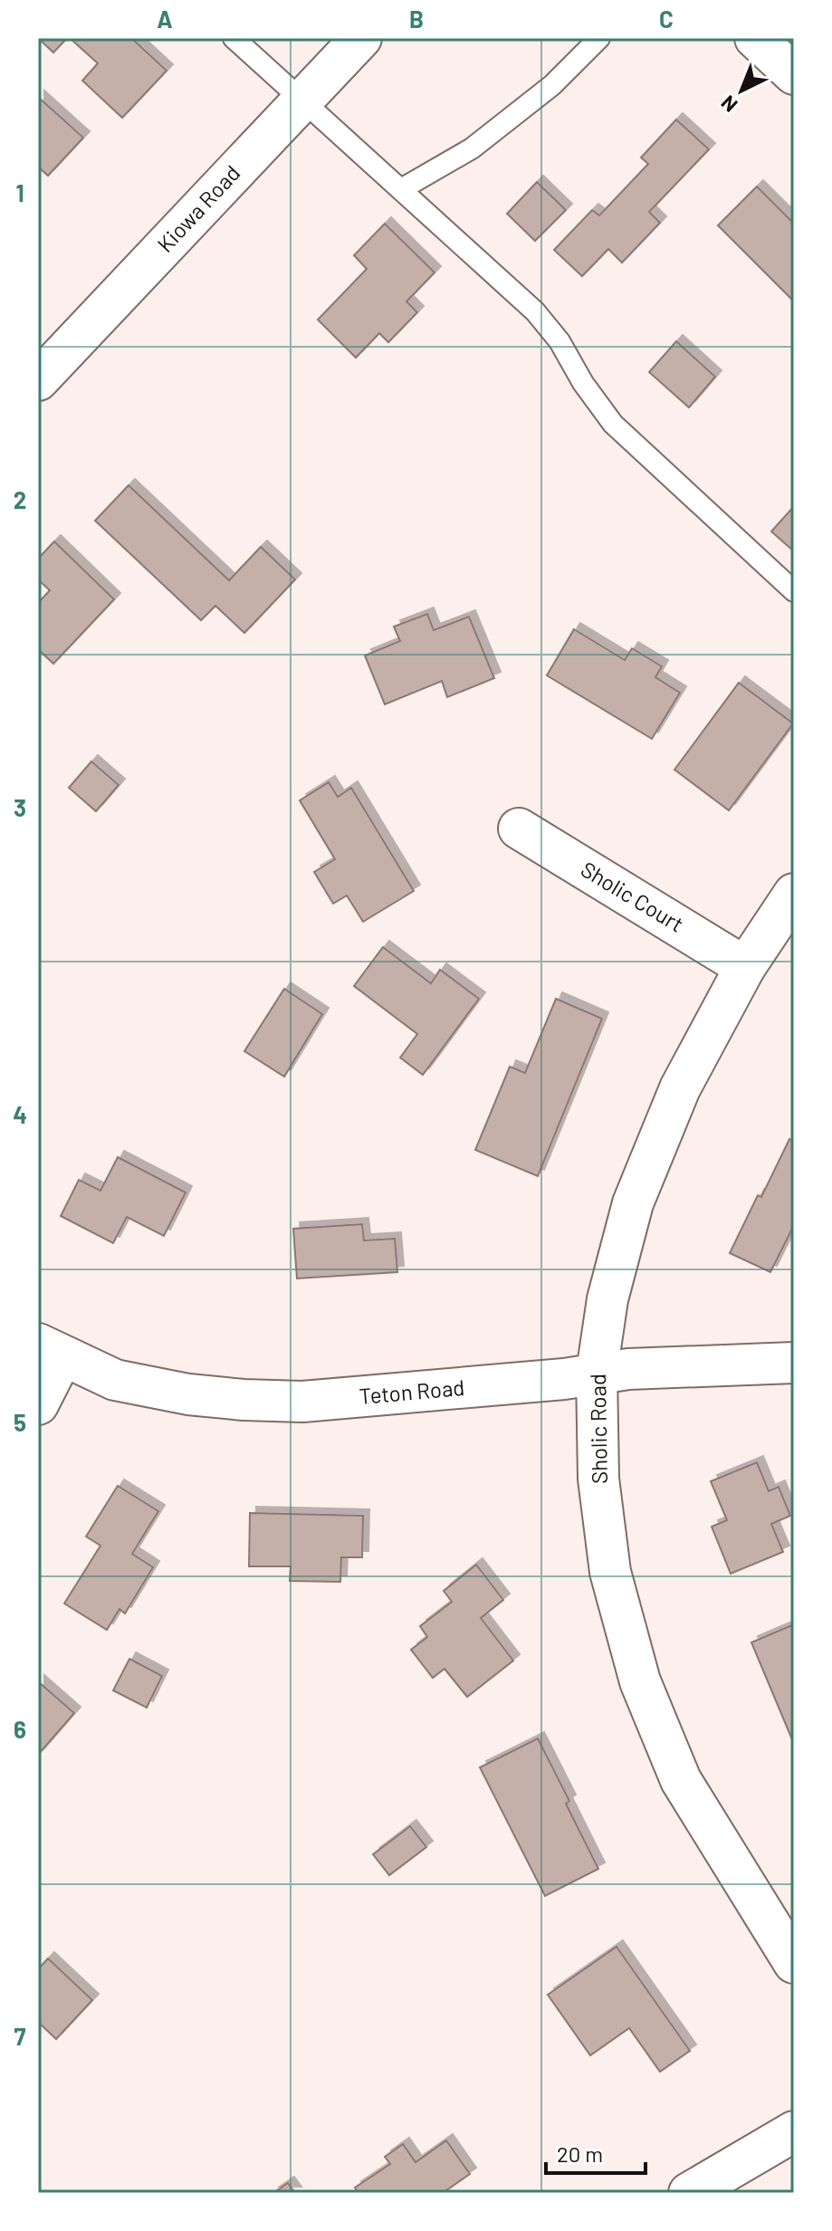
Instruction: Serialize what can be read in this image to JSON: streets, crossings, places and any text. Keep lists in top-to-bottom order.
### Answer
{
  "streets": {
    "street": [
      "Kiowa Road",
      "Sholic Court",
      "Teton Road",
      "Sholic Road"
    ]
  },
  "crossings": [
    ["Sholic Court", "Sholic Road"],
    ["Teton Road", "Sholic Road"]
  ],
  "scale_bar": "20 m",
  "north": "bottom left",
  "grid": {
    "columns": ["A", "B", "C"],
    "rows": [
      "1",
      "2",
      "3",
      "4",
      "5",
      "6",
      "7"
    ]
  }
}
